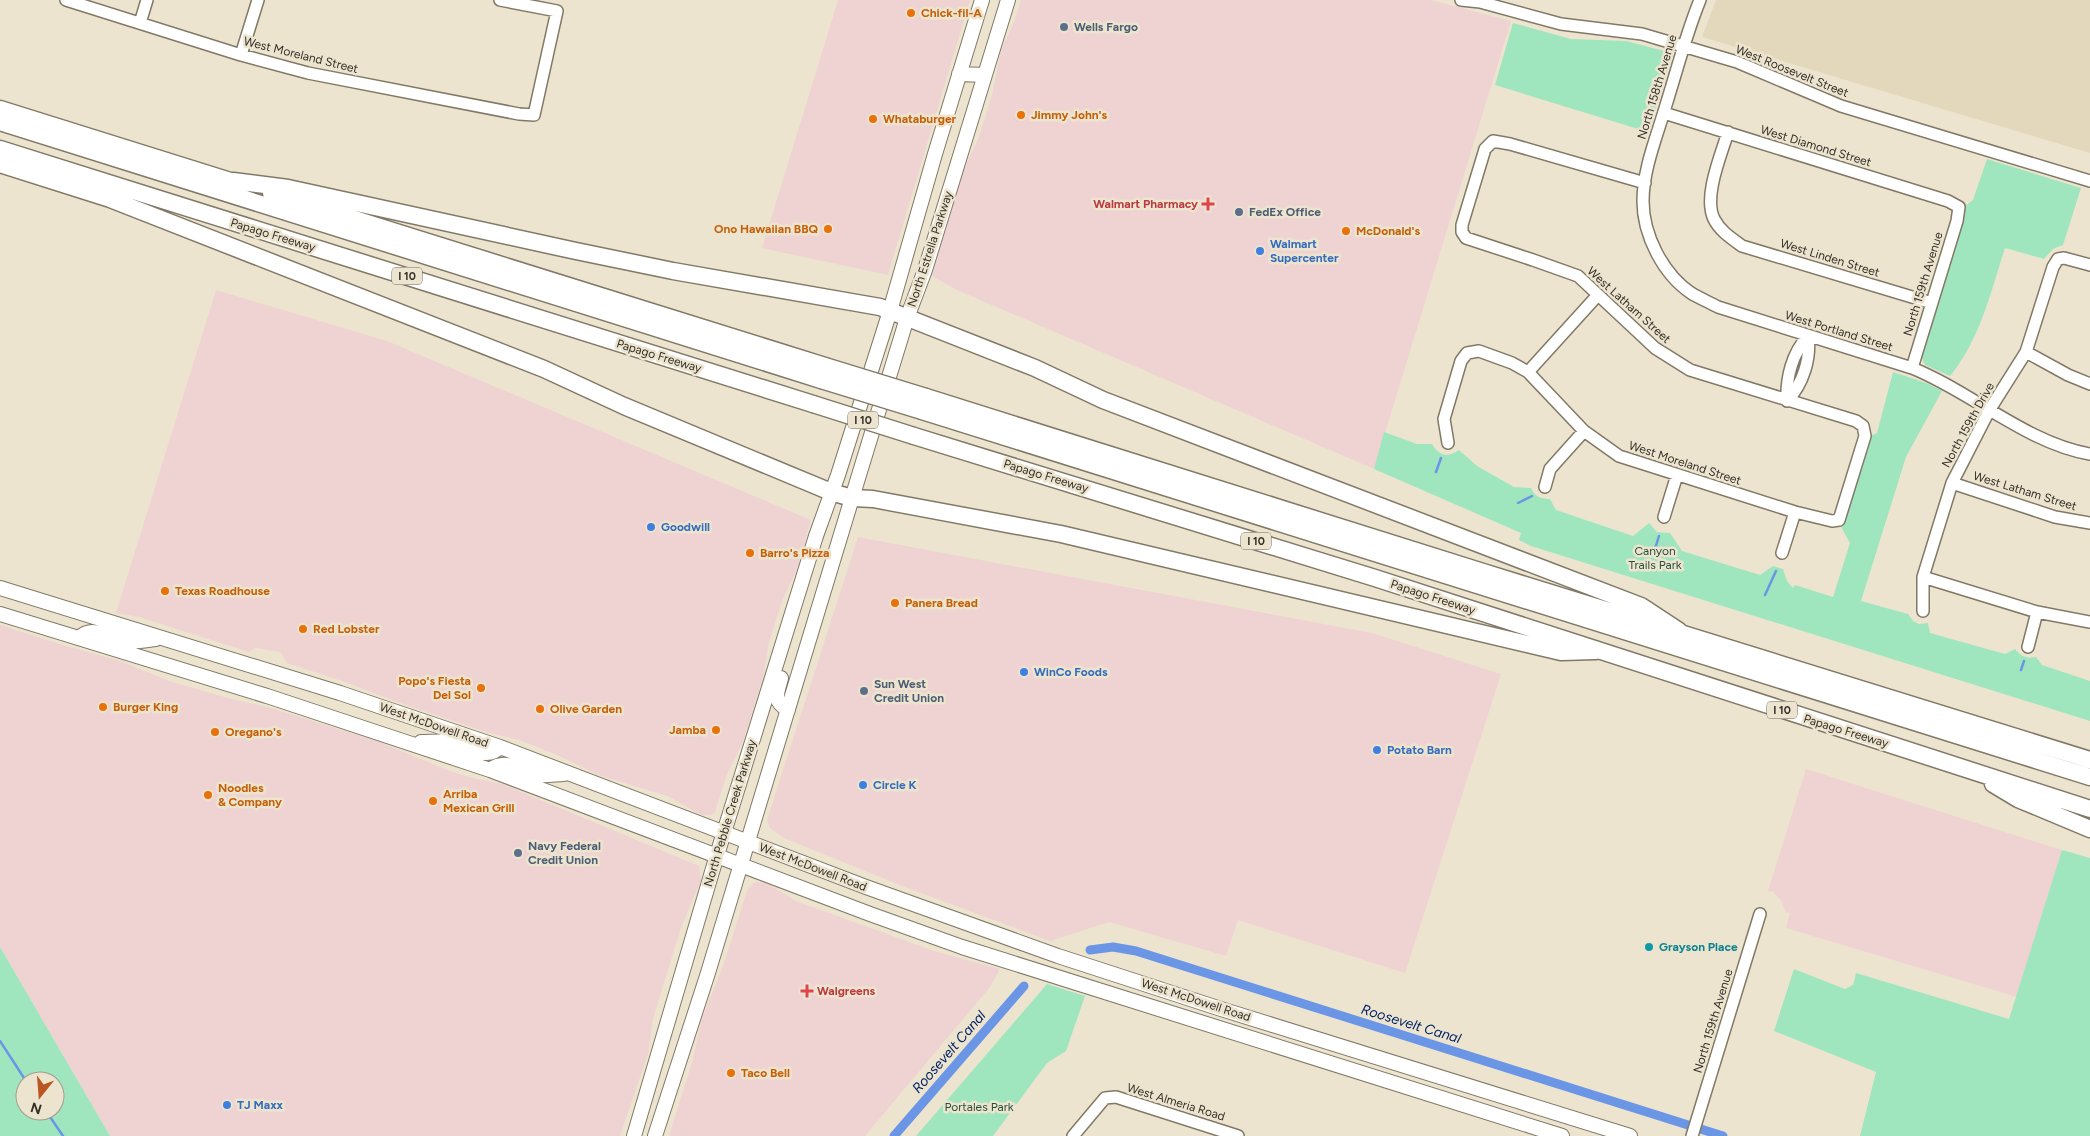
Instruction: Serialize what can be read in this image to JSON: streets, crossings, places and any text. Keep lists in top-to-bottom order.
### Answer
{
  "streets": {
    "highway": ["Papago Freeway", "I 10"],
    "main road": ["North Estrella Parkway", "West McDowell Road", "North Pebble Creek Parkway"],
    "street": [
      "West Moreland Street",
      "West Roosevelt Street",
      "North 158th Avenue",
      "West Diamond Street",
      "West Linden Street",
      "North 159th Avenue",
      "West Latham Street",
      "West Portland Street",
      "North 159th Drive",
      "West Almeria Road"
    ]
  },
  "crossings": [
    ["West Moreland Street", "West Latham Street"],
    ["West Roosevelt Street", "North 158th Avenue"],
    ["North 158th Avenue", "West Diamond Street"],
    ["North 158th Avenue", "West Latham Street"],
    ["North 158th Avenue", "West Portland Street"],
    ["West Diamond Street", "West Linden Street"],
    ["West Diamond Street", "North 159th Avenue"],
    ["North Estrella Parkway", "North Pebble Creek Parkway"],
    ["West Linden Street", "North 159th Avenue"],
    ["North 159th Avenue", "West Portland Street"],
    ["West Latham Street", "West Portland Street"],
    ["West Latham Street", "North 159th Drive"],
    ["West Portland Street", "North 159th Drive"],
    ["West McDowell Road", "North Pebble Creek Parkway"]
  ],
  "water": ["Roosevelt Canal"],
  "parks": ["Canyon Trails Park", "Portales Park"],
  "places": {
    "other": [
      "Chick-fil-A",
      "Wells Fargo",
      "Jimmy John's",
      "Whataburger",
      "FedEx Office",
      "Ono Hawaiian BBQ",
      "McDonald's",
      "Walmart Supercenter",
      "Goodwill",
      "Barro's Pizza",
      "Texas Roadhouse",
      "Panera Bread",
      "Red Lobster",
      "WinCo Foods",
      "Popo's Fiesta Del Sol",
      "Sun West Credit Union",
      "Burger King",
      "Olive Garden",
      "Jamba",
      "Oregano's",
      "Potato Barn",
      "Circle K",
      "Noodles & Company",
      "Arriba Mexican Grill",
      "Navy Federal Credit Union",
      "Grayson Place",
      "Taco Bell",
      "TJ Maxx"
    ],
    "health": ["Walmart Pharmacy", "Walgreens"]
  },
  "north": "bottom"
}
